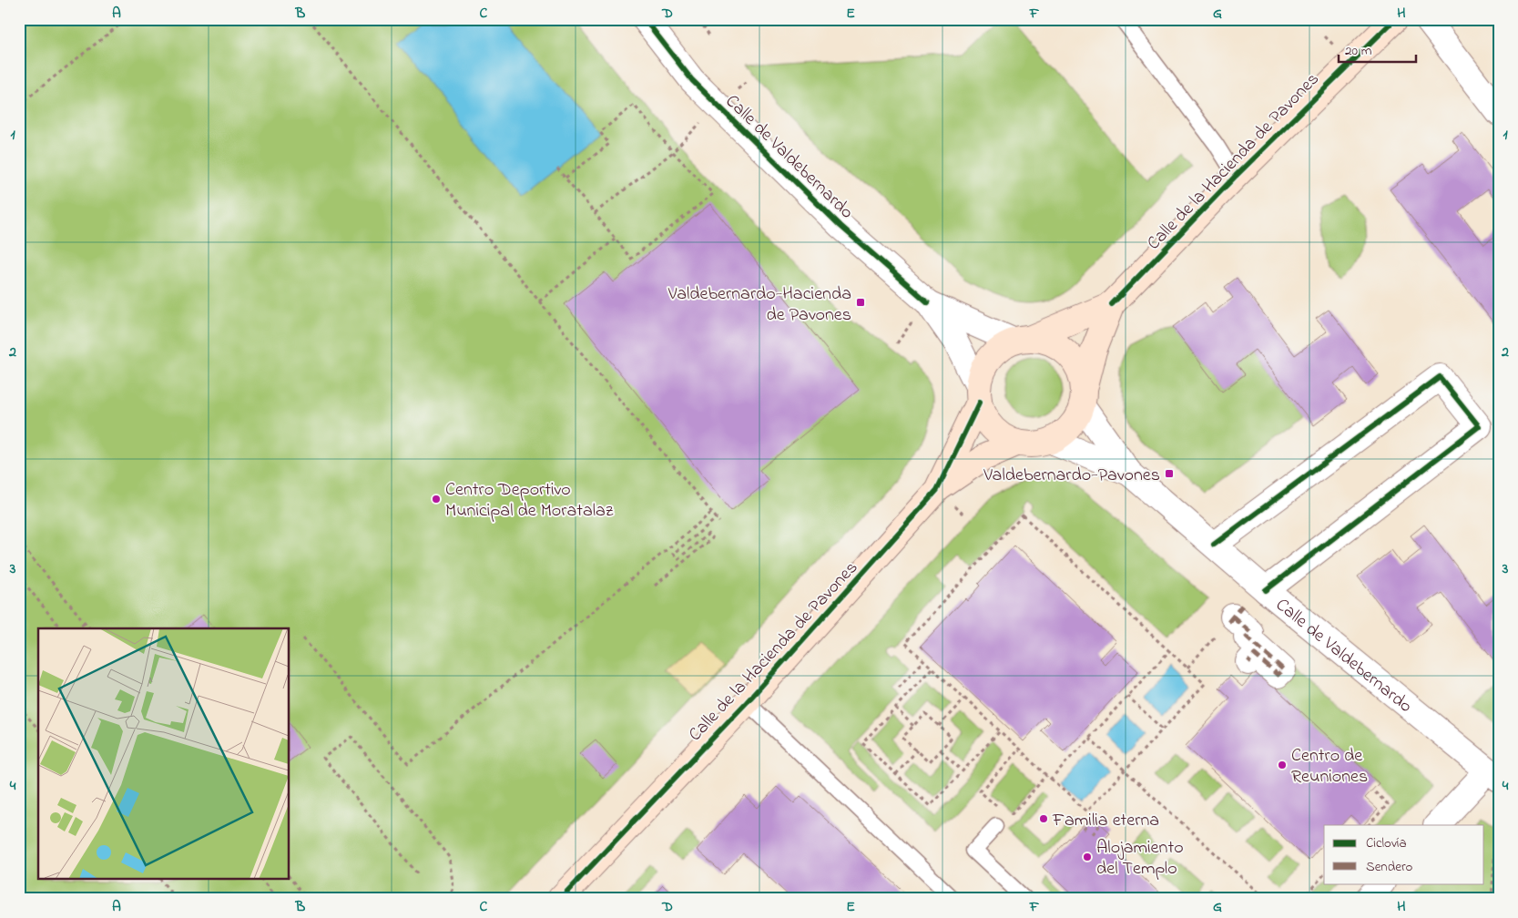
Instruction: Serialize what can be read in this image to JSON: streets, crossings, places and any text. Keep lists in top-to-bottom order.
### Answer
{
  "streets": {
    "street": ["Calle de Valdebernardo", "Calle de la Hacienda de Pavones"]
  },
  "crossings": [
    ["Calle de Valdebernardo", "Calle de la Hacienda de Pavones"]
  ],
  "places": {
    "transit": ["Valdebernardo-Hacienda de Pavones", "Valdebernardo-Pavones"],
    "other": [
      "Centro Deportivo Municipal de Moratalaz",
      "Centro de Reuniones",
      "Familia eterna",
      "Alojamiento del Templo"
    ]
  },
  "legend": ["Ciclovía", "Sendero"],
  "scale_bar": "20 m",
  "grid": {
    "columns": [
      "A",
      "B",
      "C",
      "D",
      "E",
      "F",
      "G",
      "H"
    ],
    "rows": [
      "1",
      "2",
      "3",
      "4"
    ]
  }
}
